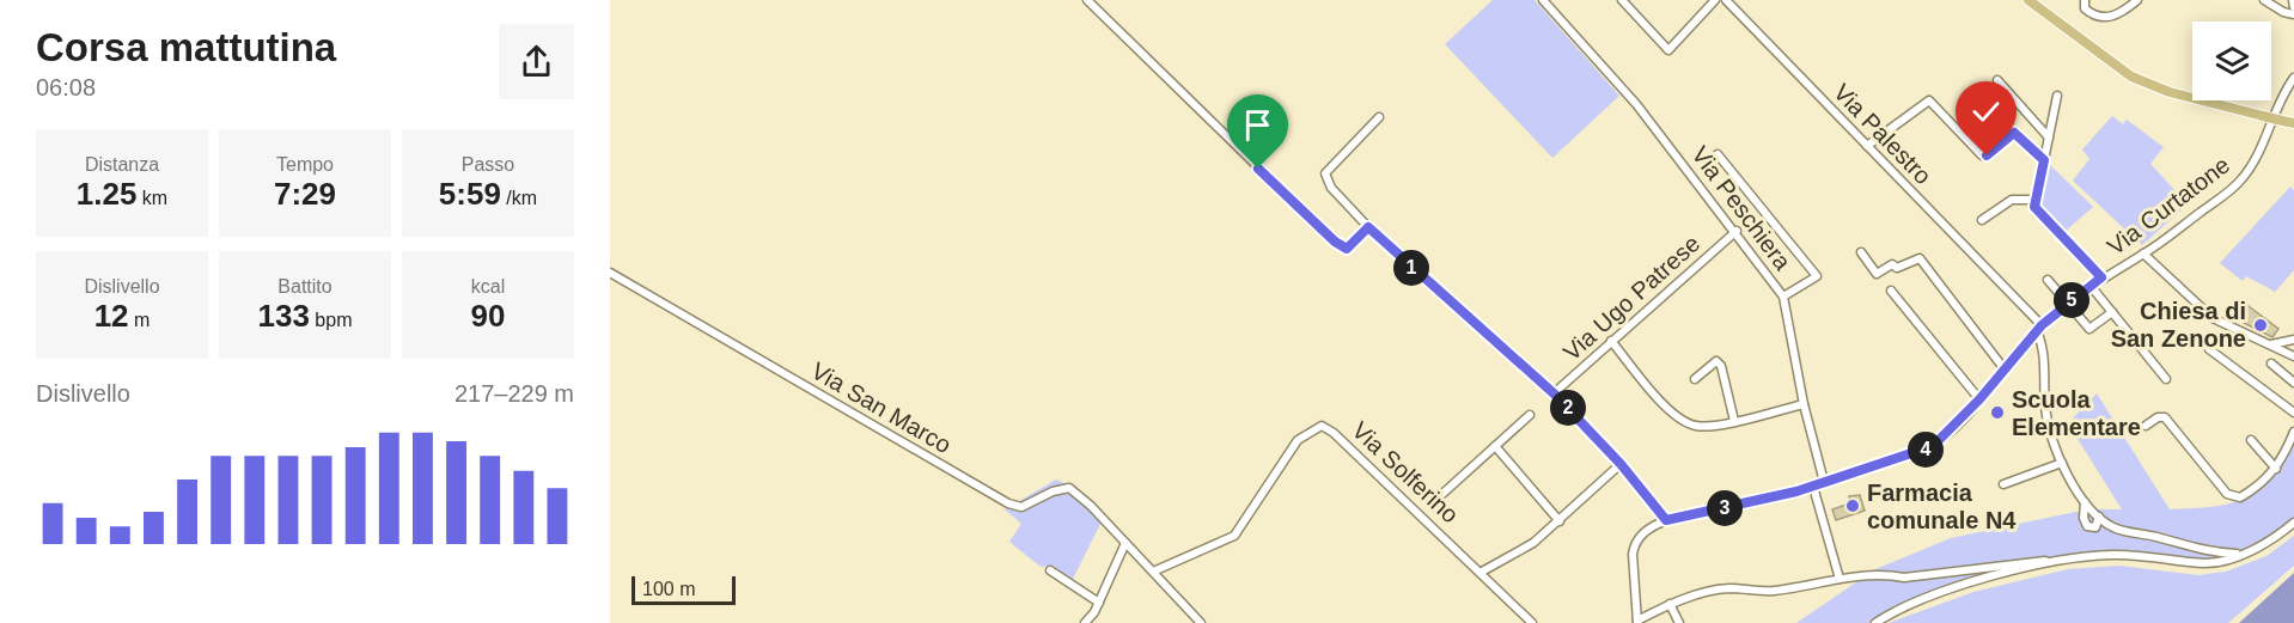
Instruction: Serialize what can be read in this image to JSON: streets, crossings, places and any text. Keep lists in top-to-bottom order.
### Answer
{
  "streets": {
    "street": [
      "Via Palestro",
      "Via Curtatone",
      "Via Peschiera",
      "Via Ugo Patrese",
      "Via San Marco",
      "Via Solferino"
    ]
  },
  "crossings": [
    ["Via Palestro", "Via Curtatone"],
    ["Via Curtatone", "Via Peschiera"],
    ["Via Peschiera", "Via Ugo Patrese"],
    ["Via San Marco", "Via Solferino"]
  ],
  "places": ["Chiesa di San Zenone", "Scuola Elementare", "Farmacia comunale N4"],
  "scale_bar": "100 m",
  "page": {
    "heading": ["Corsa mattutina", "06:08"],
    "stats": [
      ["Distanza", "1.25 km"],
      ["Tempo", "7:29"],
      ["Passo", "5:59 /km"],
      ["Dislivello", "12 m"],
      ["Battito", "133 bpm"],
      ["kcal", "90"]
    ],
    "pins": [
      "1",
      "5",
      "2",
      "4",
      "3"
    ],
    "chart": ["Dislivello", "217–229 m"],
    "scale": "100 m"
  }
}
